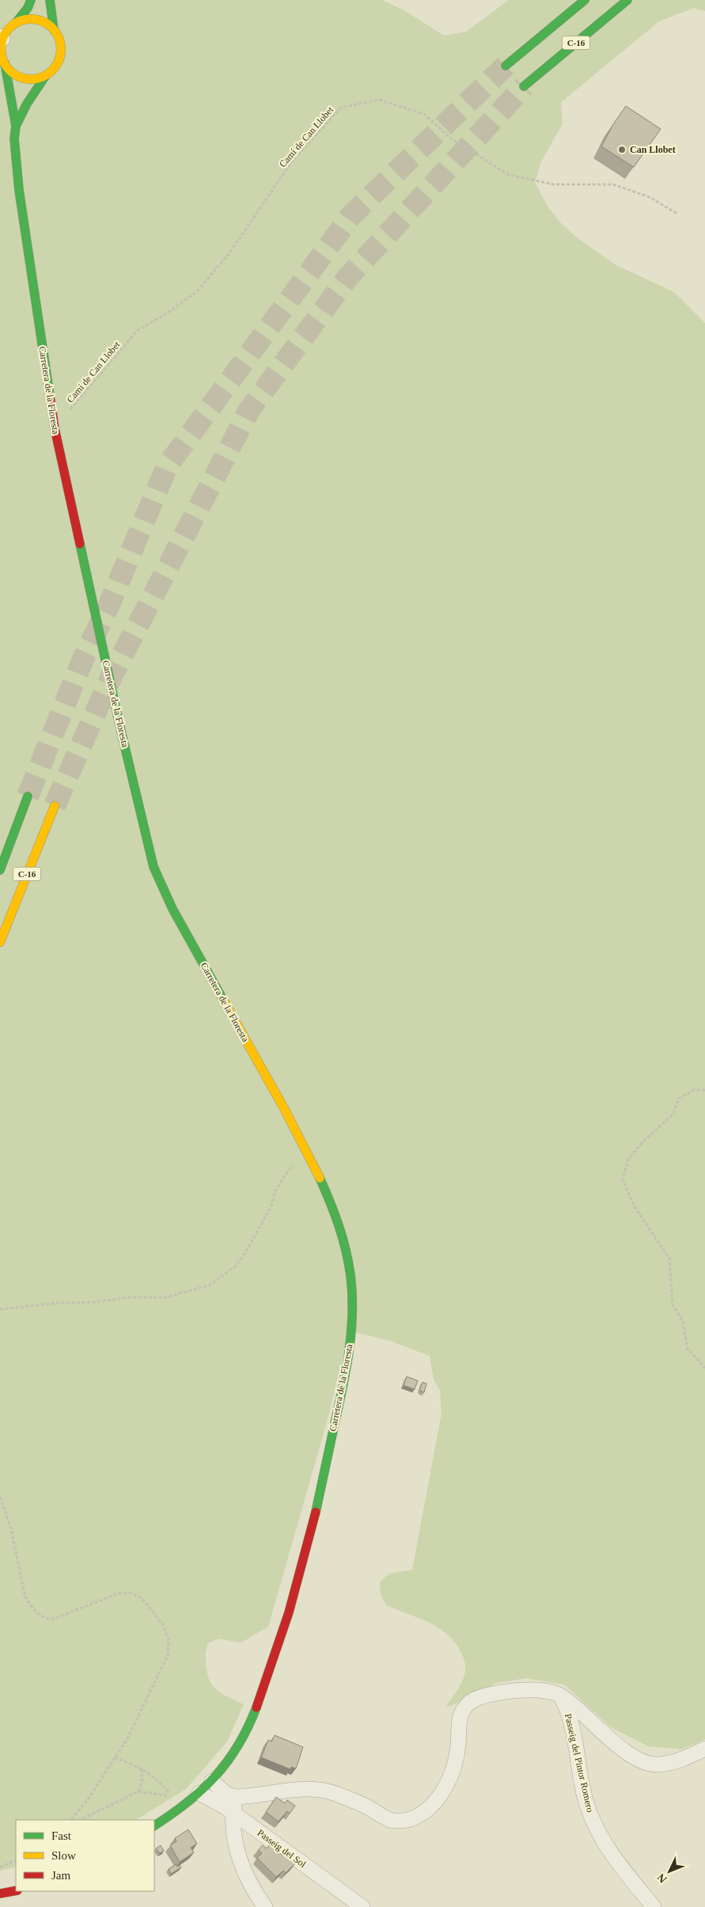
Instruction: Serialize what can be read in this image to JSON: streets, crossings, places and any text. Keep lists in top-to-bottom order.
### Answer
{
  "streets": {
    "main road": ["C-16", "Carretera de la Floresta"],
    "street": ["Passeig del Pintor Romero", "Passeig del Sol"],
    "path": ["Camí de Can Llobet"]
  },
  "crossings": [
    ["Camí de Can Llobet", "Carretera de la Floresta"],
    ["Carretera de la Floresta", "Passeig del Sol"]
  ],
  "places": ["Can Llobet"],
  "legend": ["Fast", "Slow", "Jam"],
  "north": "bottom left"
}
